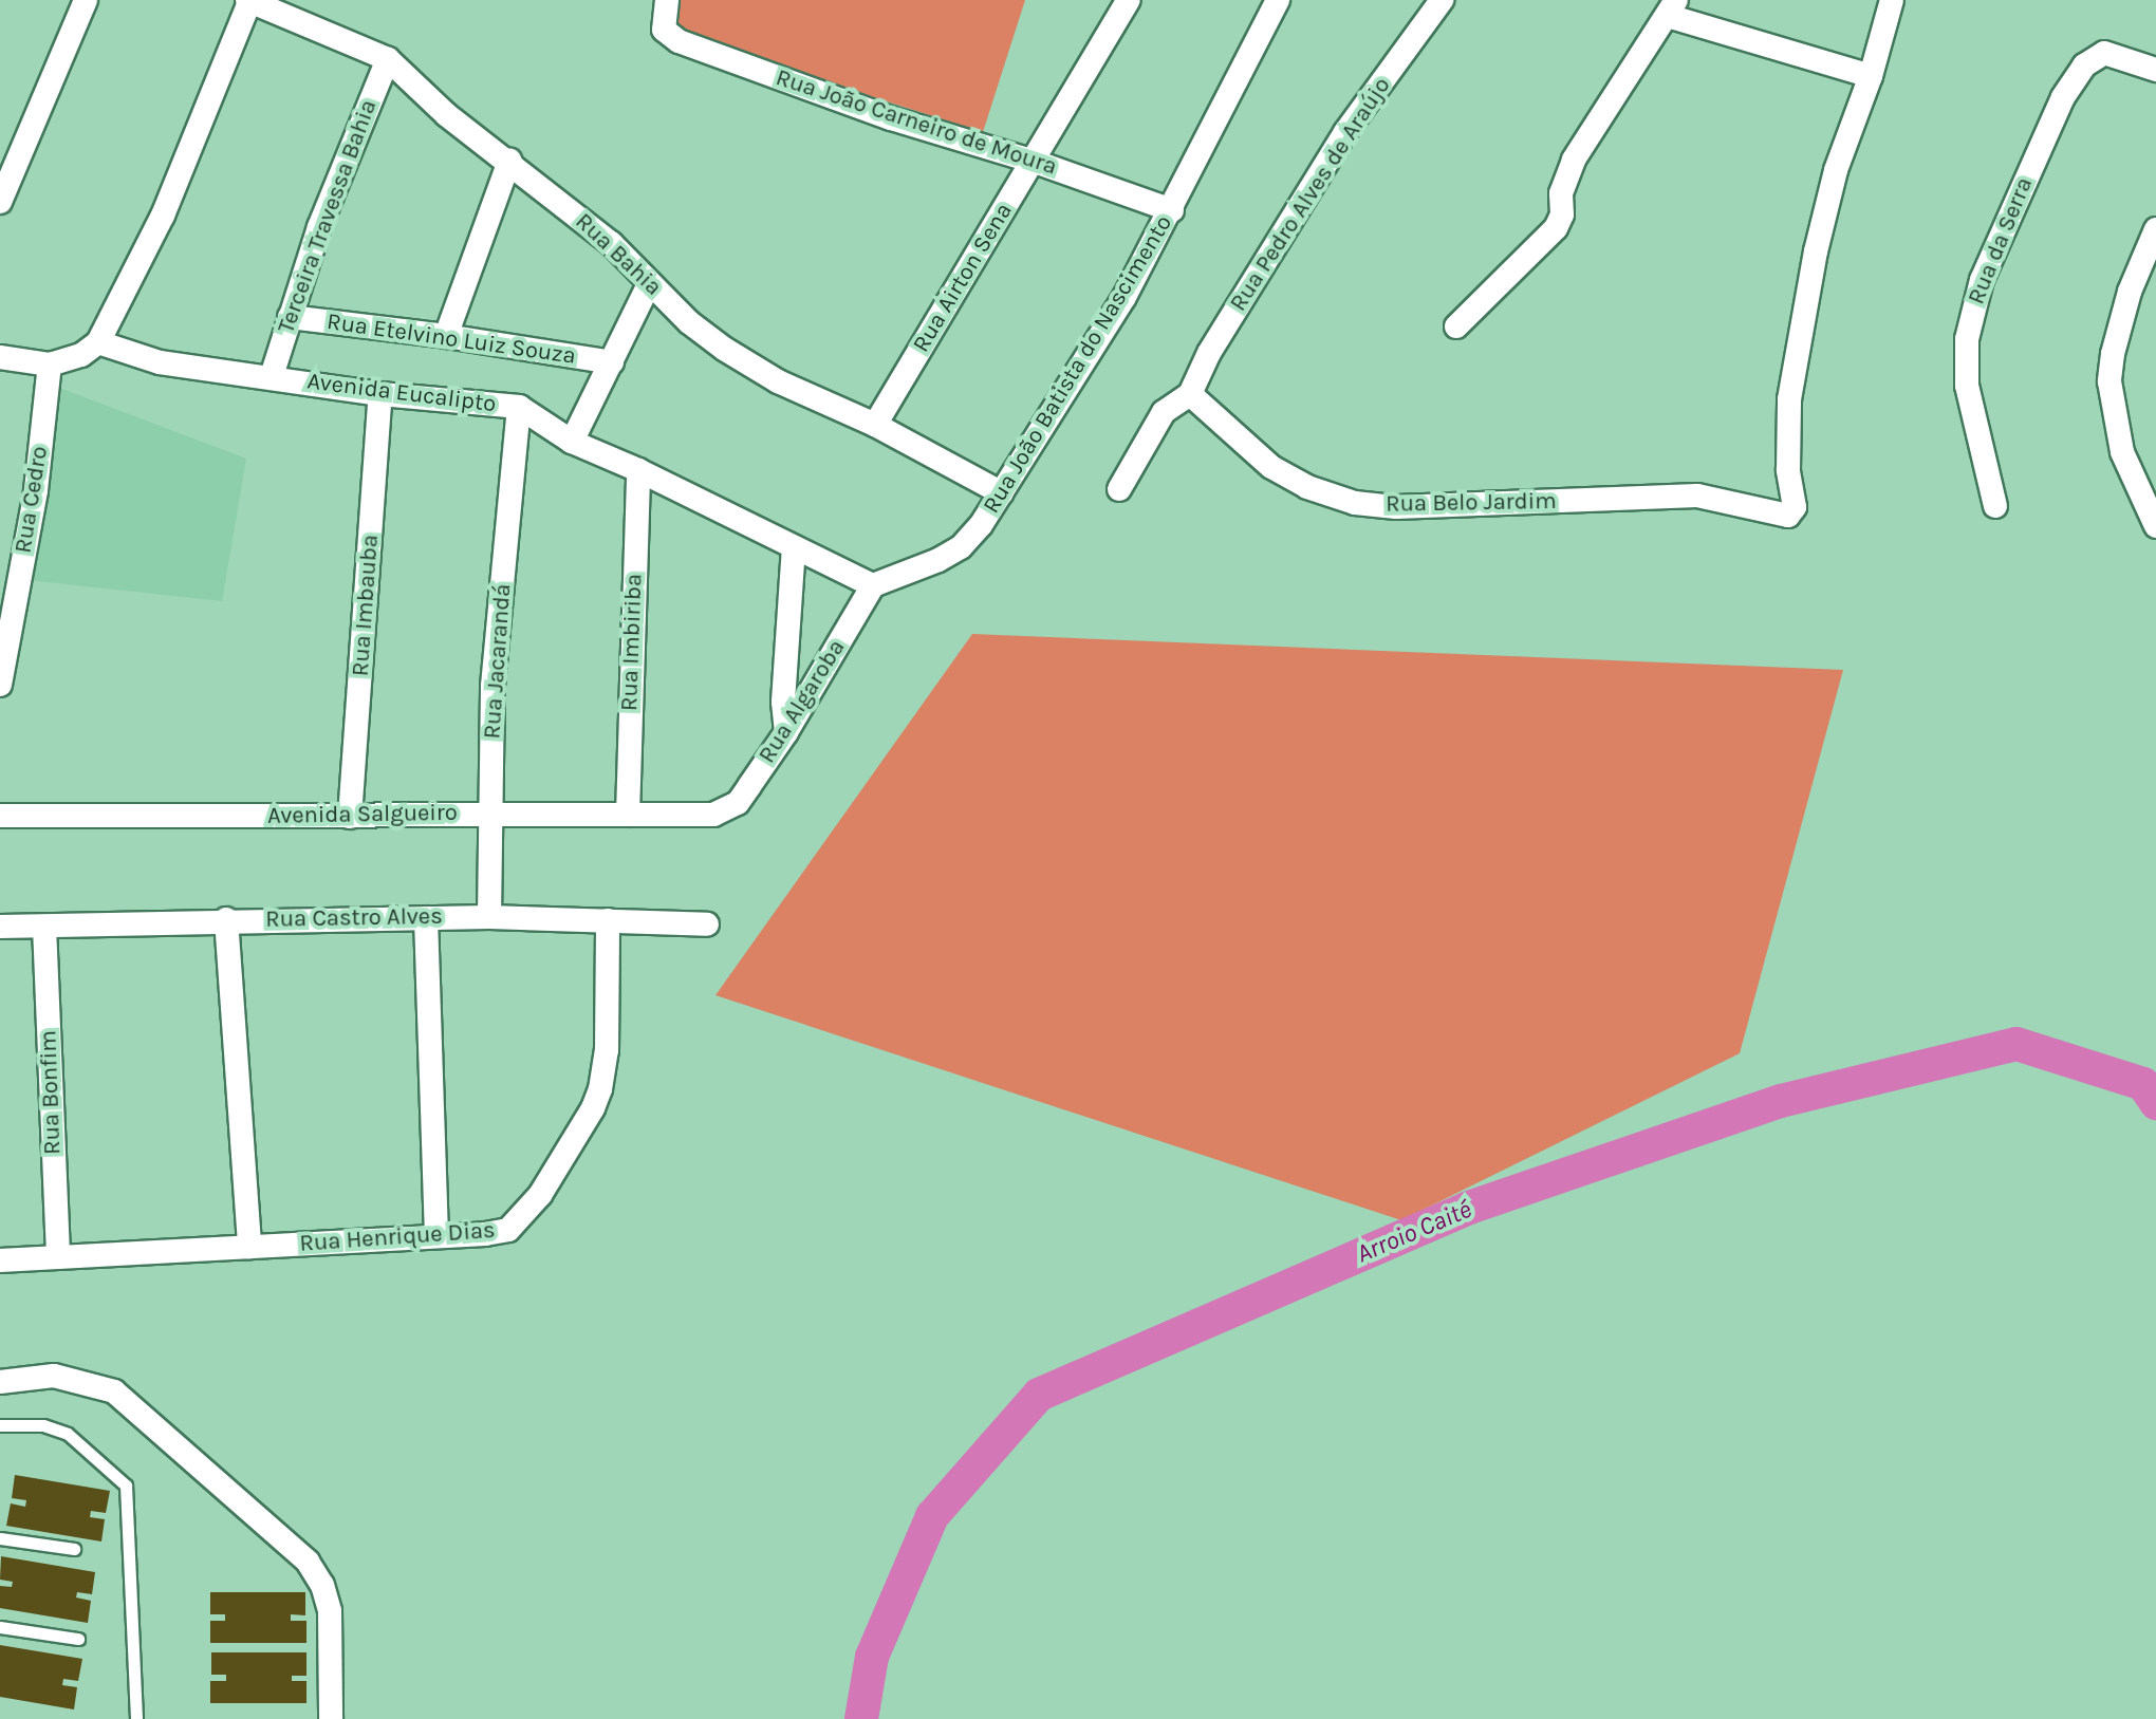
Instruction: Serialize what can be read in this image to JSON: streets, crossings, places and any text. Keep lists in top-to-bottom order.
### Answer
{
  "streets": {
    "street": [
      "Rua João Carneiro de Moura",
      "Rua Pedro Alves de Araújo",
      "Terceira Travessa Bahia",
      "Rua da Serra",
      "Rua Bahia",
      "Rua Airton Sena",
      "Rua Etelvino Luiz Souza",
      "Rua João Batista do Nascimento",
      "Avenida Eucalipto",
      "Rua Cedro",
      "Rua Belo Jardim",
      "Rua Imbauba",
      "Rua Imbiriba",
      "Rua Jacarandá",
      "Rua Algaroba",
      "Avenida Salgueiro",
      "Rua Castro Alves",
      "Rua Bonfim",
      "Rua Henrique Dias"
    ]
  },
  "crossings": [
    ["Rua João Carneiro de Moura", "Rua Airton Sena"],
    ["Rua João Carneiro de Moura", "Rua João Batista do Nascimento"],
    ["Rua Pedro Alves de Araújo", "Rua Belo Jardim"],
    ["Terceira Travessa Bahia", "Rua Bahia"],
    ["Terceira Travessa Bahia", "Rua Etelvino Luiz Souza"],
    ["Terceira Travessa Bahia", "Avenida Eucalipto"],
    ["Rua Bahia", "Rua Airton Sena"],
    ["Rua Bahia", "Rua João Batista do Nascimento"],
    ["Rua João Batista do Nascimento", "Avenida Eucalipto"],
    ["Rua João Batista do Nascimento", "Rua Algaroba"],
    ["Avenida Eucalipto", "Rua Imbauba"],
    ["Avenida Eucalipto", "Rua Imbiriba"],
    ["Avenida Eucalipto", "Rua Jacarandá"],
    ["Avenida Eucalipto", "Rua Algaroba"],
    ["Rua Imbauba", "Avenida Salgueiro"],
    ["Rua Imbiriba", "Avenida Salgueiro"],
    ["Rua Jacarandá", "Avenida Salgueiro"],
    ["Rua Jacarandá", "Rua Castro Alves"],
    ["Rua Algaroba", "Avenida Salgueiro"],
    ["Rua Castro Alves", "Rua Bonfim"],
    ["Rua Castro Alves", "Rua Henrique Dias"],
    ["Rua Bonfim", "Rua Henrique Dias"]
  ],
  "water": ["Arroio Caité"]
}
